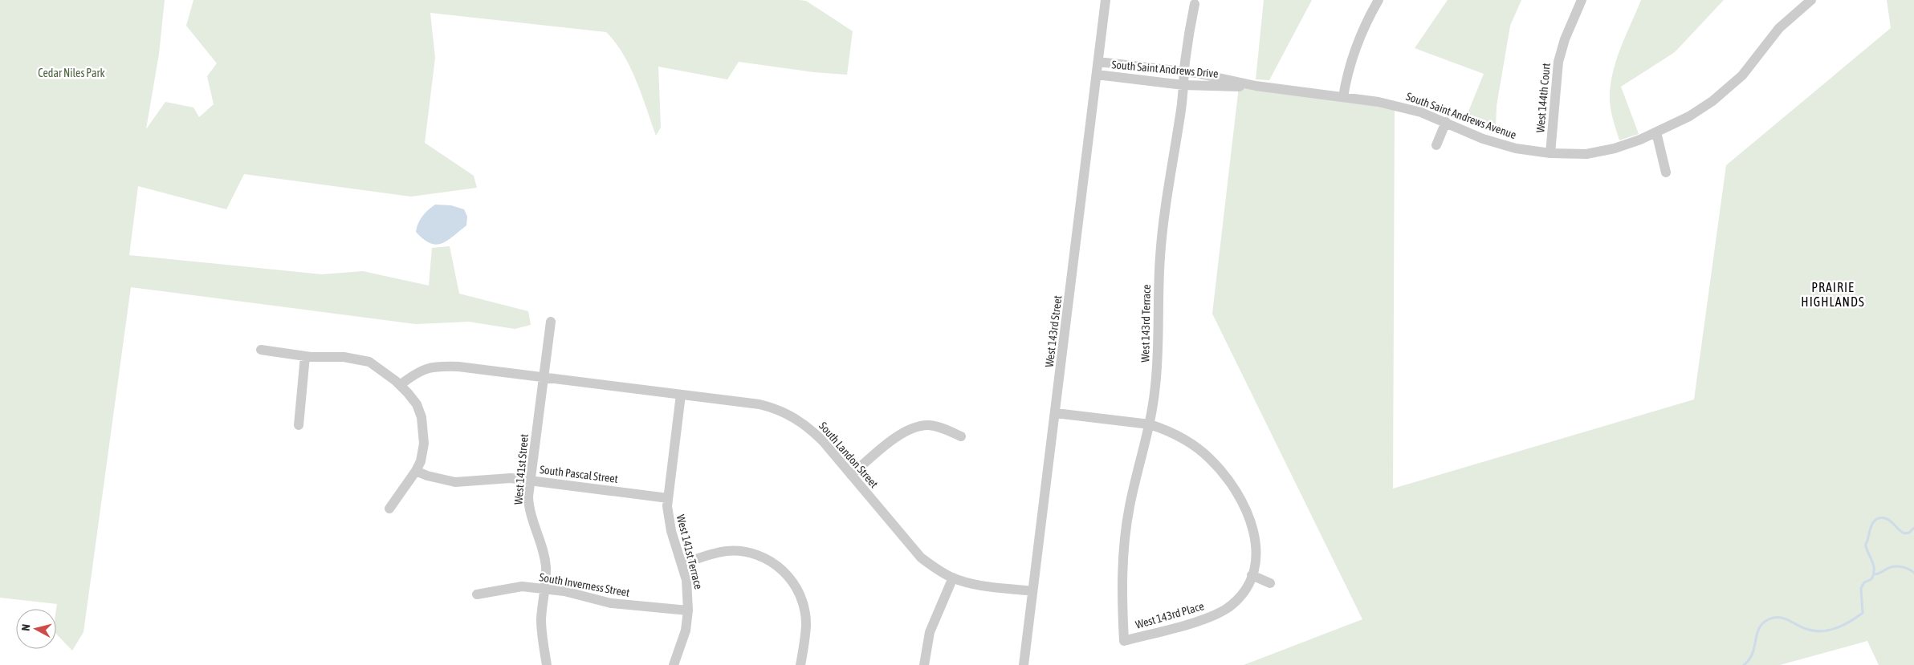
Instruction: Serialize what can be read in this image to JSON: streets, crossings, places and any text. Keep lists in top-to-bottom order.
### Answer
{
  "streets": {
    "street": [
      "South Saint Andrews Drive",
      "West 144th Court",
      "South Saint Andrews Avenue",
      "West 143rd Terrace",
      "West 143rd Street",
      "South Landon Street",
      "West 141st Street",
      "South Pascal Street",
      "West 141st Terrace",
      "South Inverness Street",
      "West 143rd Place"
    ]
  },
  "crossings": [
    ["South Saint Andrews Drive", "South Saint Andrews Avenue"],
    ["South Saint Andrews Drive", "West 143rd Terrace"],
    ["South Saint Andrews Drive", "West 143rd Street"],
    ["West 144th Court", "South Saint Andrews Avenue"],
    ["South Saint Andrews Avenue", "West 143rd Terrace"],
    ["South Saint Andrews Avenue", "West 143rd Street"],
    ["West 143rd Terrace", "West 143rd Place"],
    ["West 143rd Street", "South Landon Street"],
    ["West 143rd Street", "West 143rd Place"],
    ["South Landon Street", "West 141st Street"],
    ["South Landon Street", "West 141st Terrace"],
    ["West 141st Street", "South Pascal Street"],
    ["West 141st Street", "South Inverness Street"],
    ["South Pascal Street", "West 141st Terrace"],
    ["West 141st Terrace", "South Inverness Street"]
  ],
  "districts": ["PRAIRIE HIGHLANDS"],
  "parks": ["Cedar Niles Park"],
  "north": "left"
}
